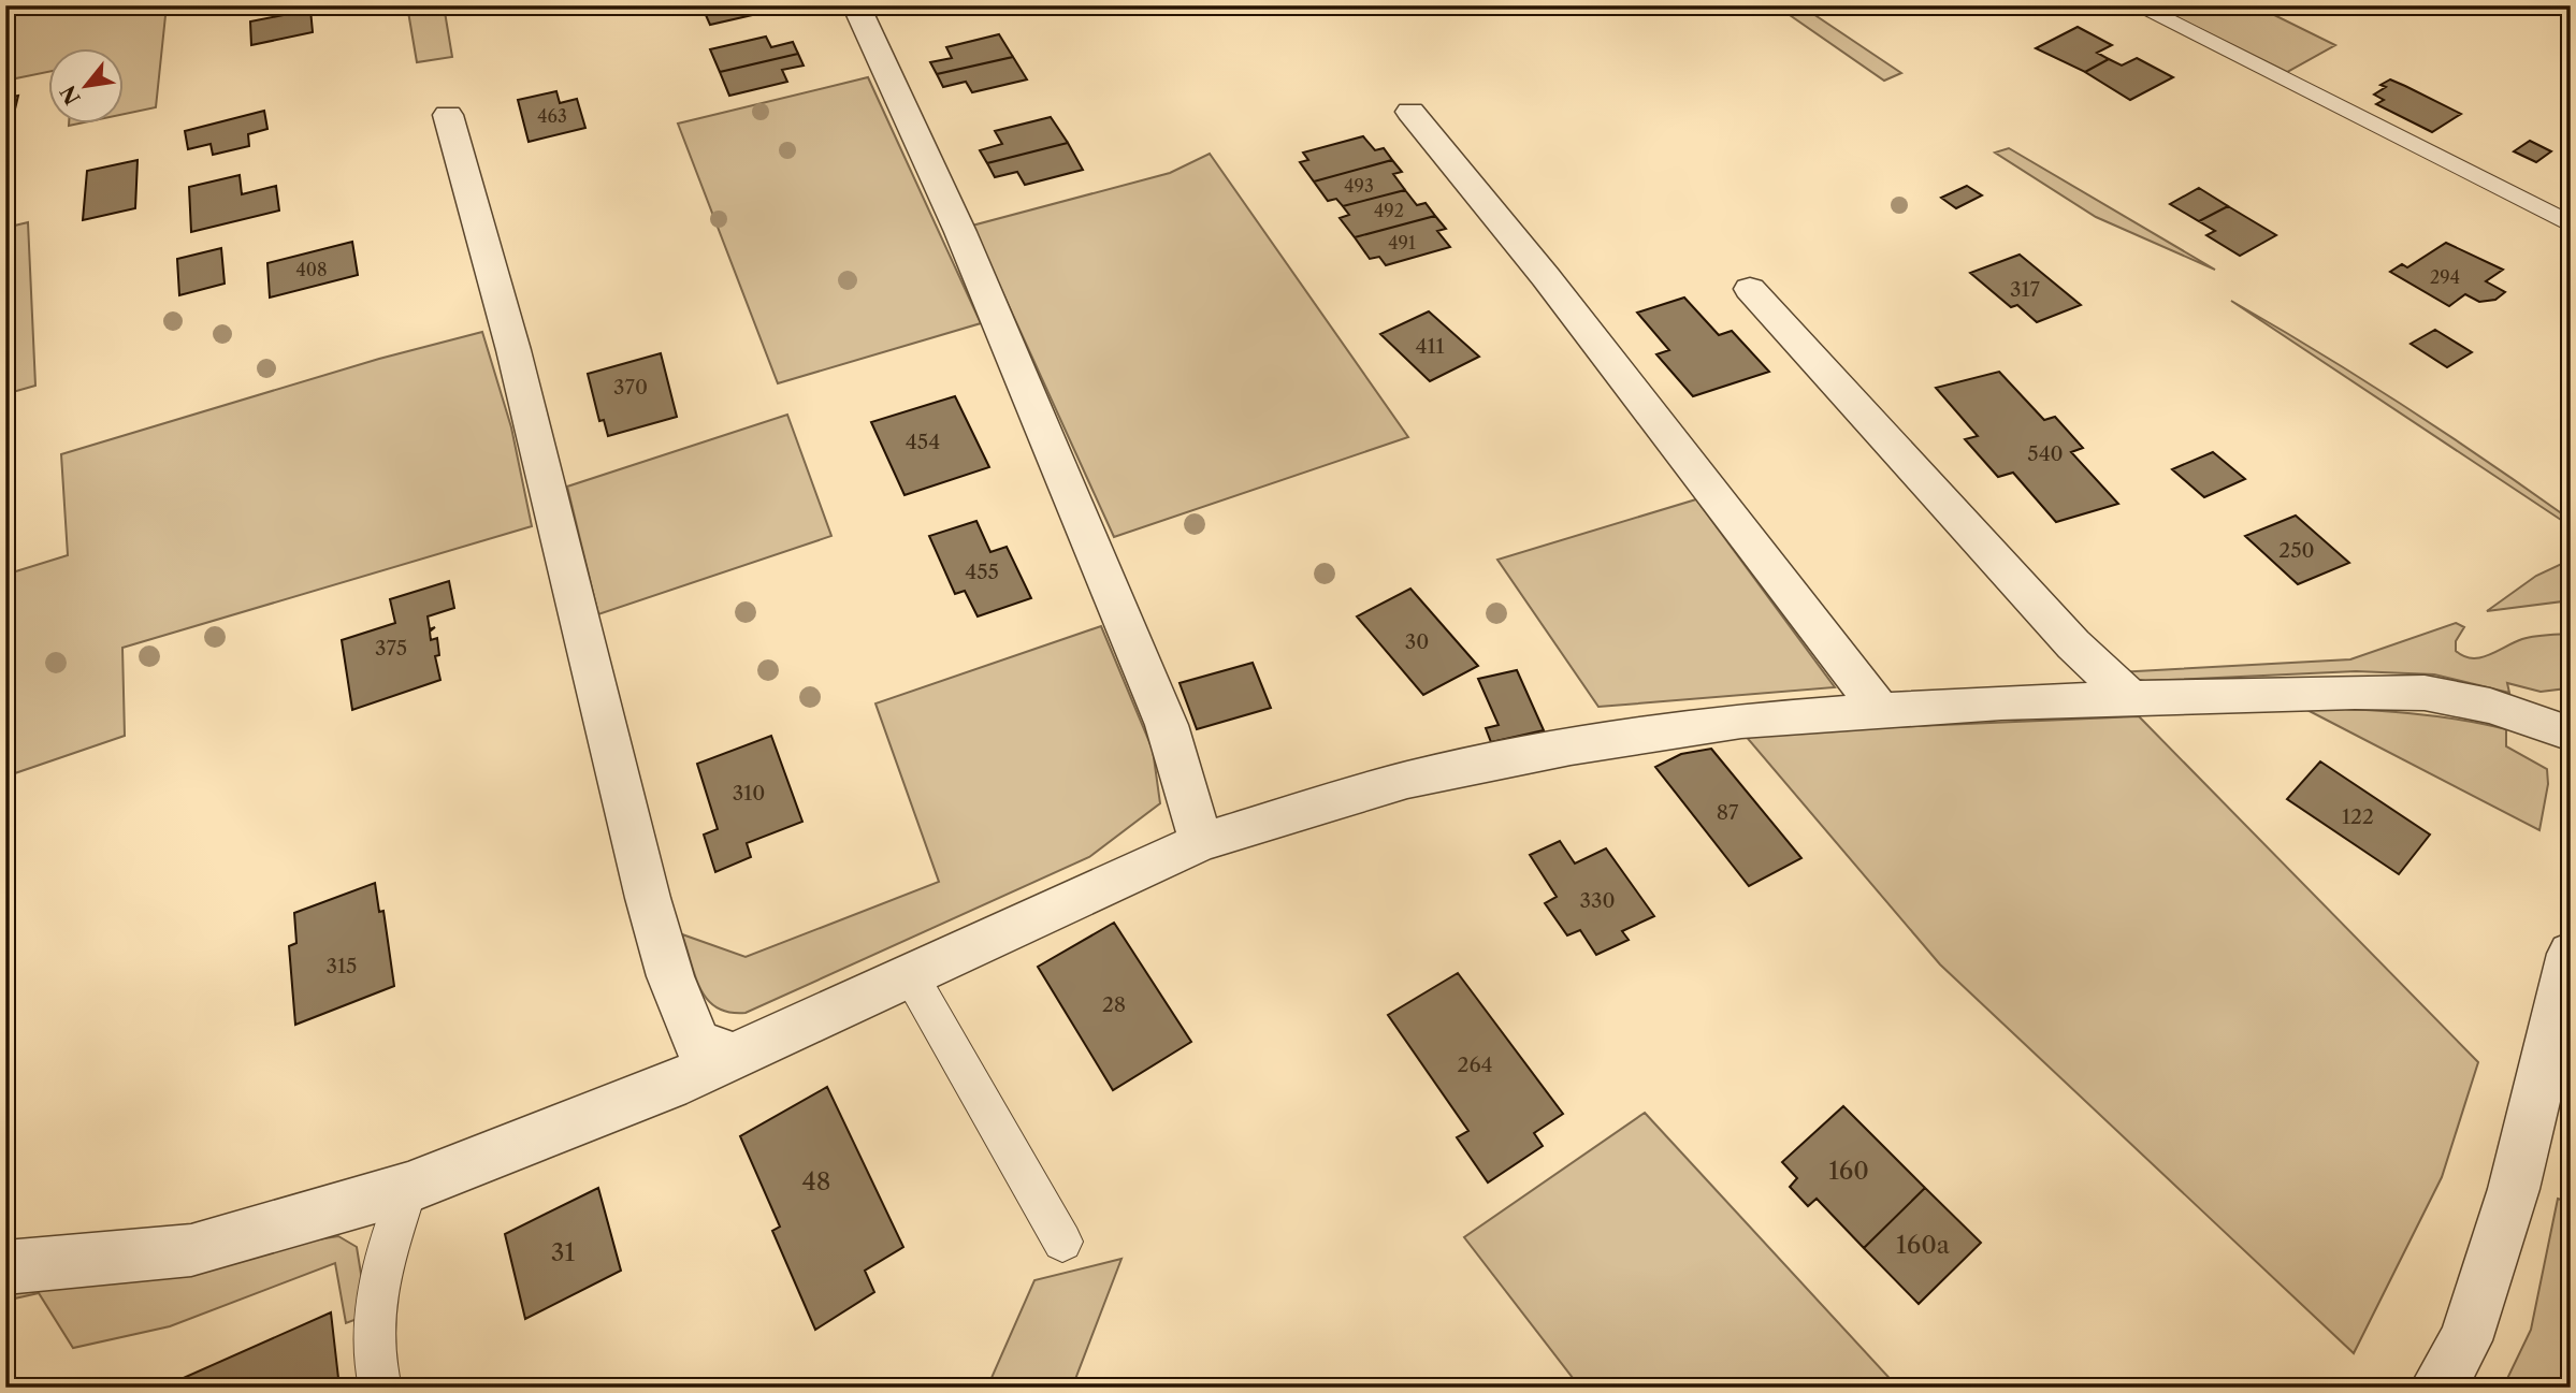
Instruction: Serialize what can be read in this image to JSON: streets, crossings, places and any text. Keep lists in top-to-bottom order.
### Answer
{
  "house_numbers": [
    "463",
    "493",
    "492",
    "491",
    "408",
    "294",
    "317",
    "411",
    "370",
    "454",
    "540",
    "250",
    "455",
    "30",
    "375",
    "310",
    "87",
    "122",
    "330",
    "315",
    "28",
    "264",
    "160",
    "48",
    "160a",
    "31"
  ],
  "north": "bottom left"
}
